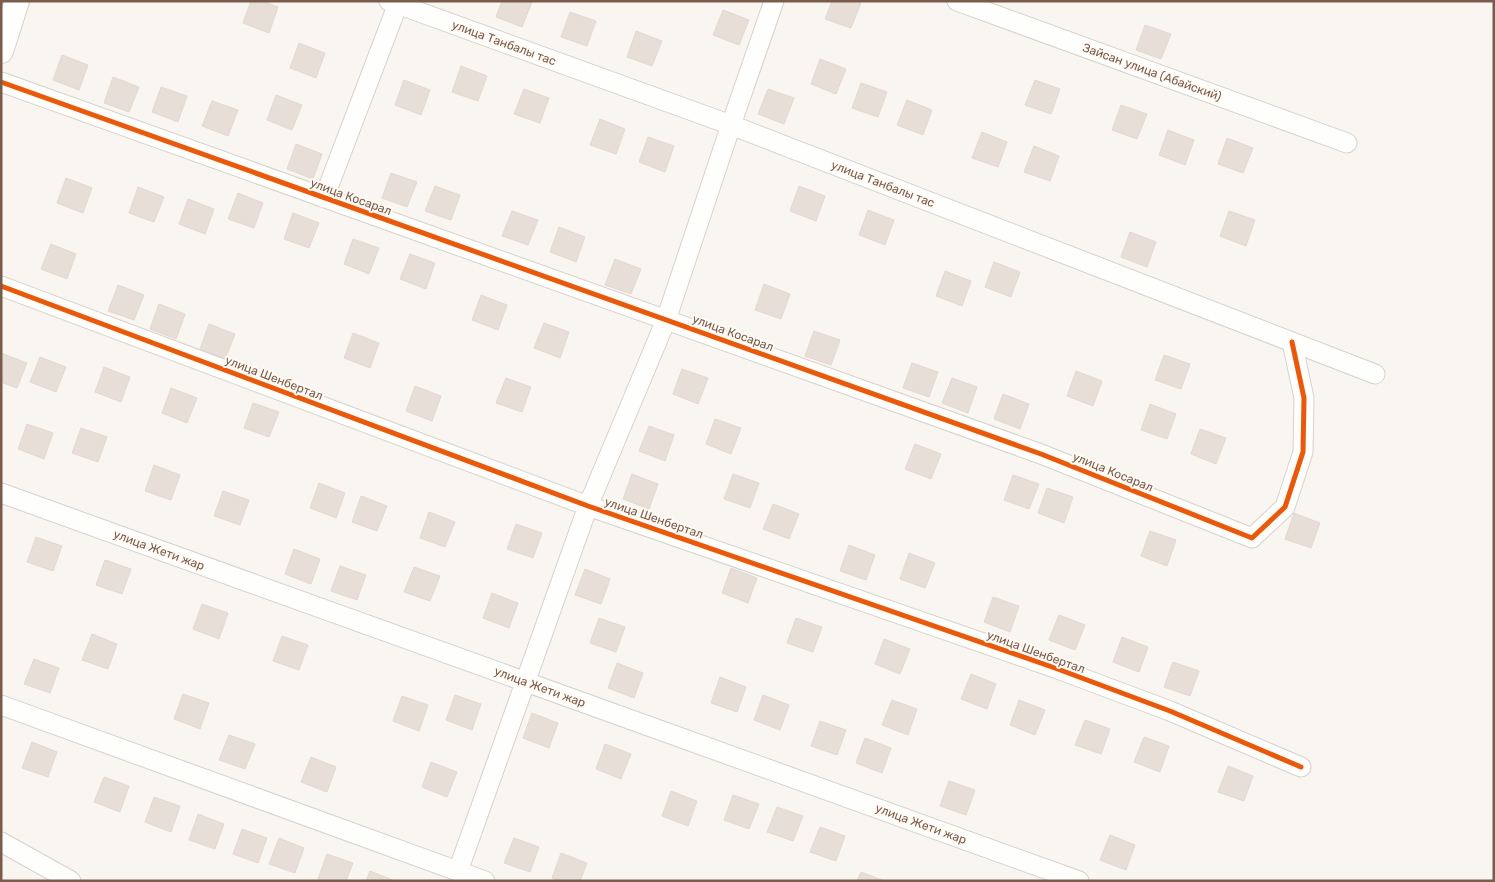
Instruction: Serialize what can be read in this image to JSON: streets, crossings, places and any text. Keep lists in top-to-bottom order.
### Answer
{
  "streets": {
    "street": [
      "улица Танбалы тас",
      "Зайсан улица (Абайский)",
      "улица Косарал",
      "улица Шенбертал",
      "улица Жети жар"
    ]
  },
  "crossings": [
    ["улица Танбалы тас", "улица Косарал"]
  ]
}
